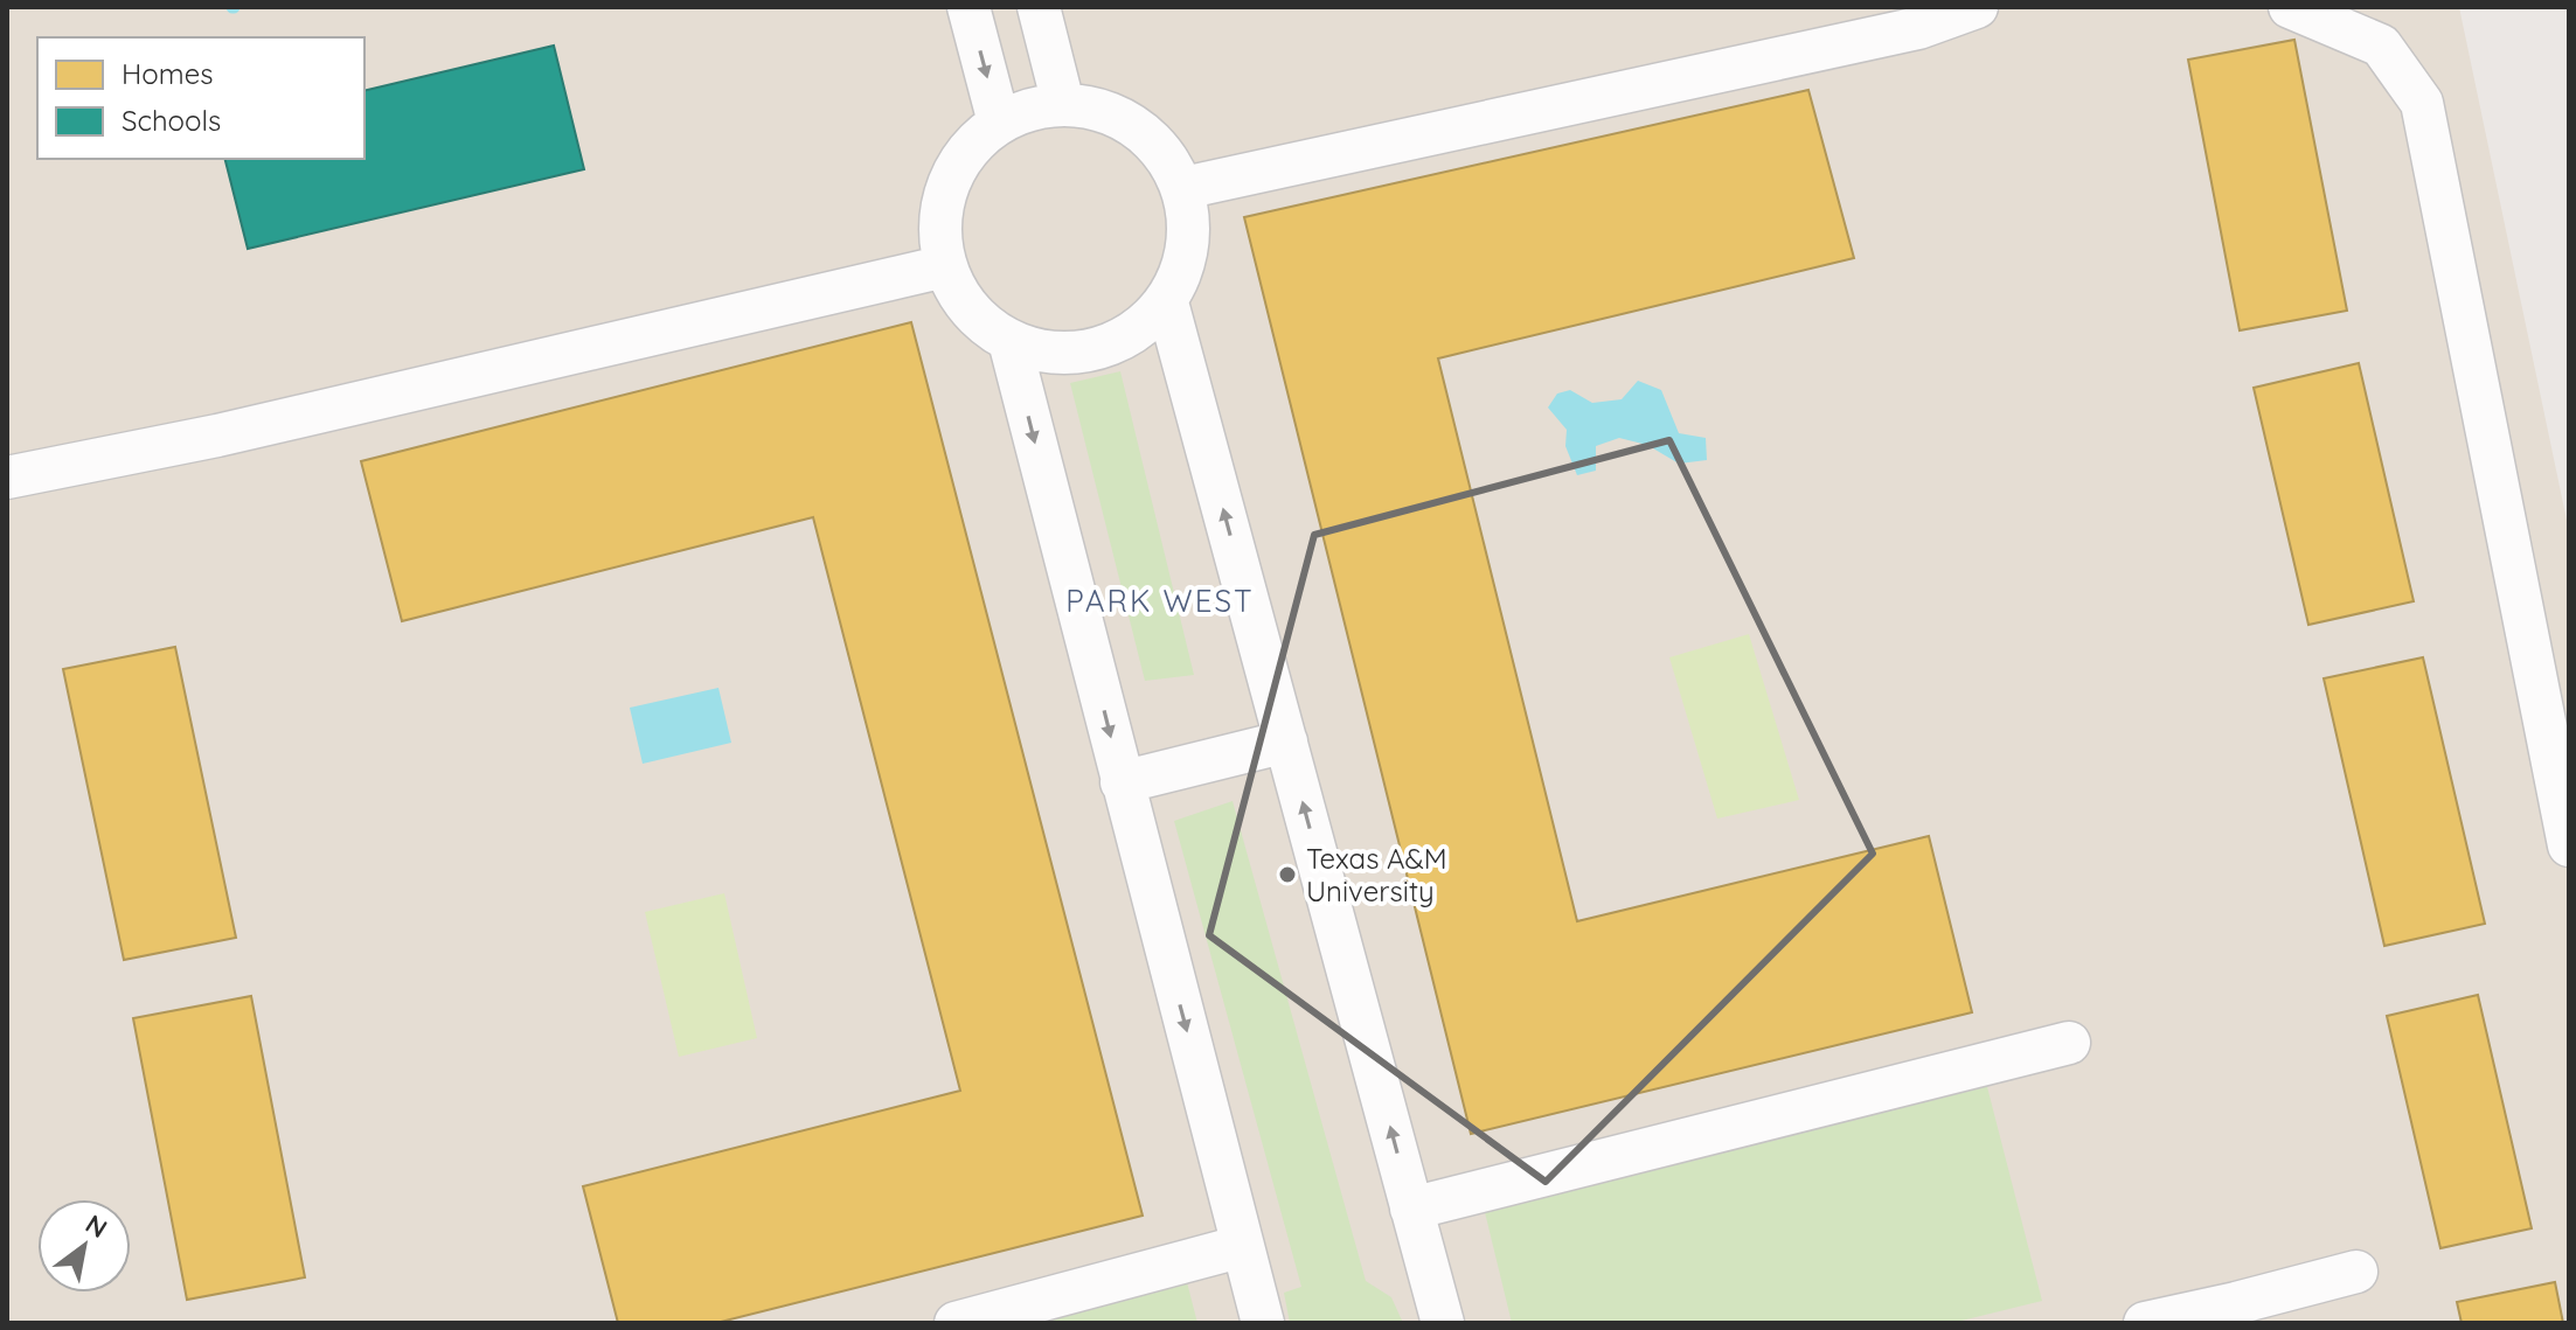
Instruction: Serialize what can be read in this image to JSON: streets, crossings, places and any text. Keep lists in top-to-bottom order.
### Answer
{
  "districts": ["PARK WEST"],
  "places": ["Texas A&M University"],
  "legend": ["Homes", "Schools"],
  "north": "top right"
}
